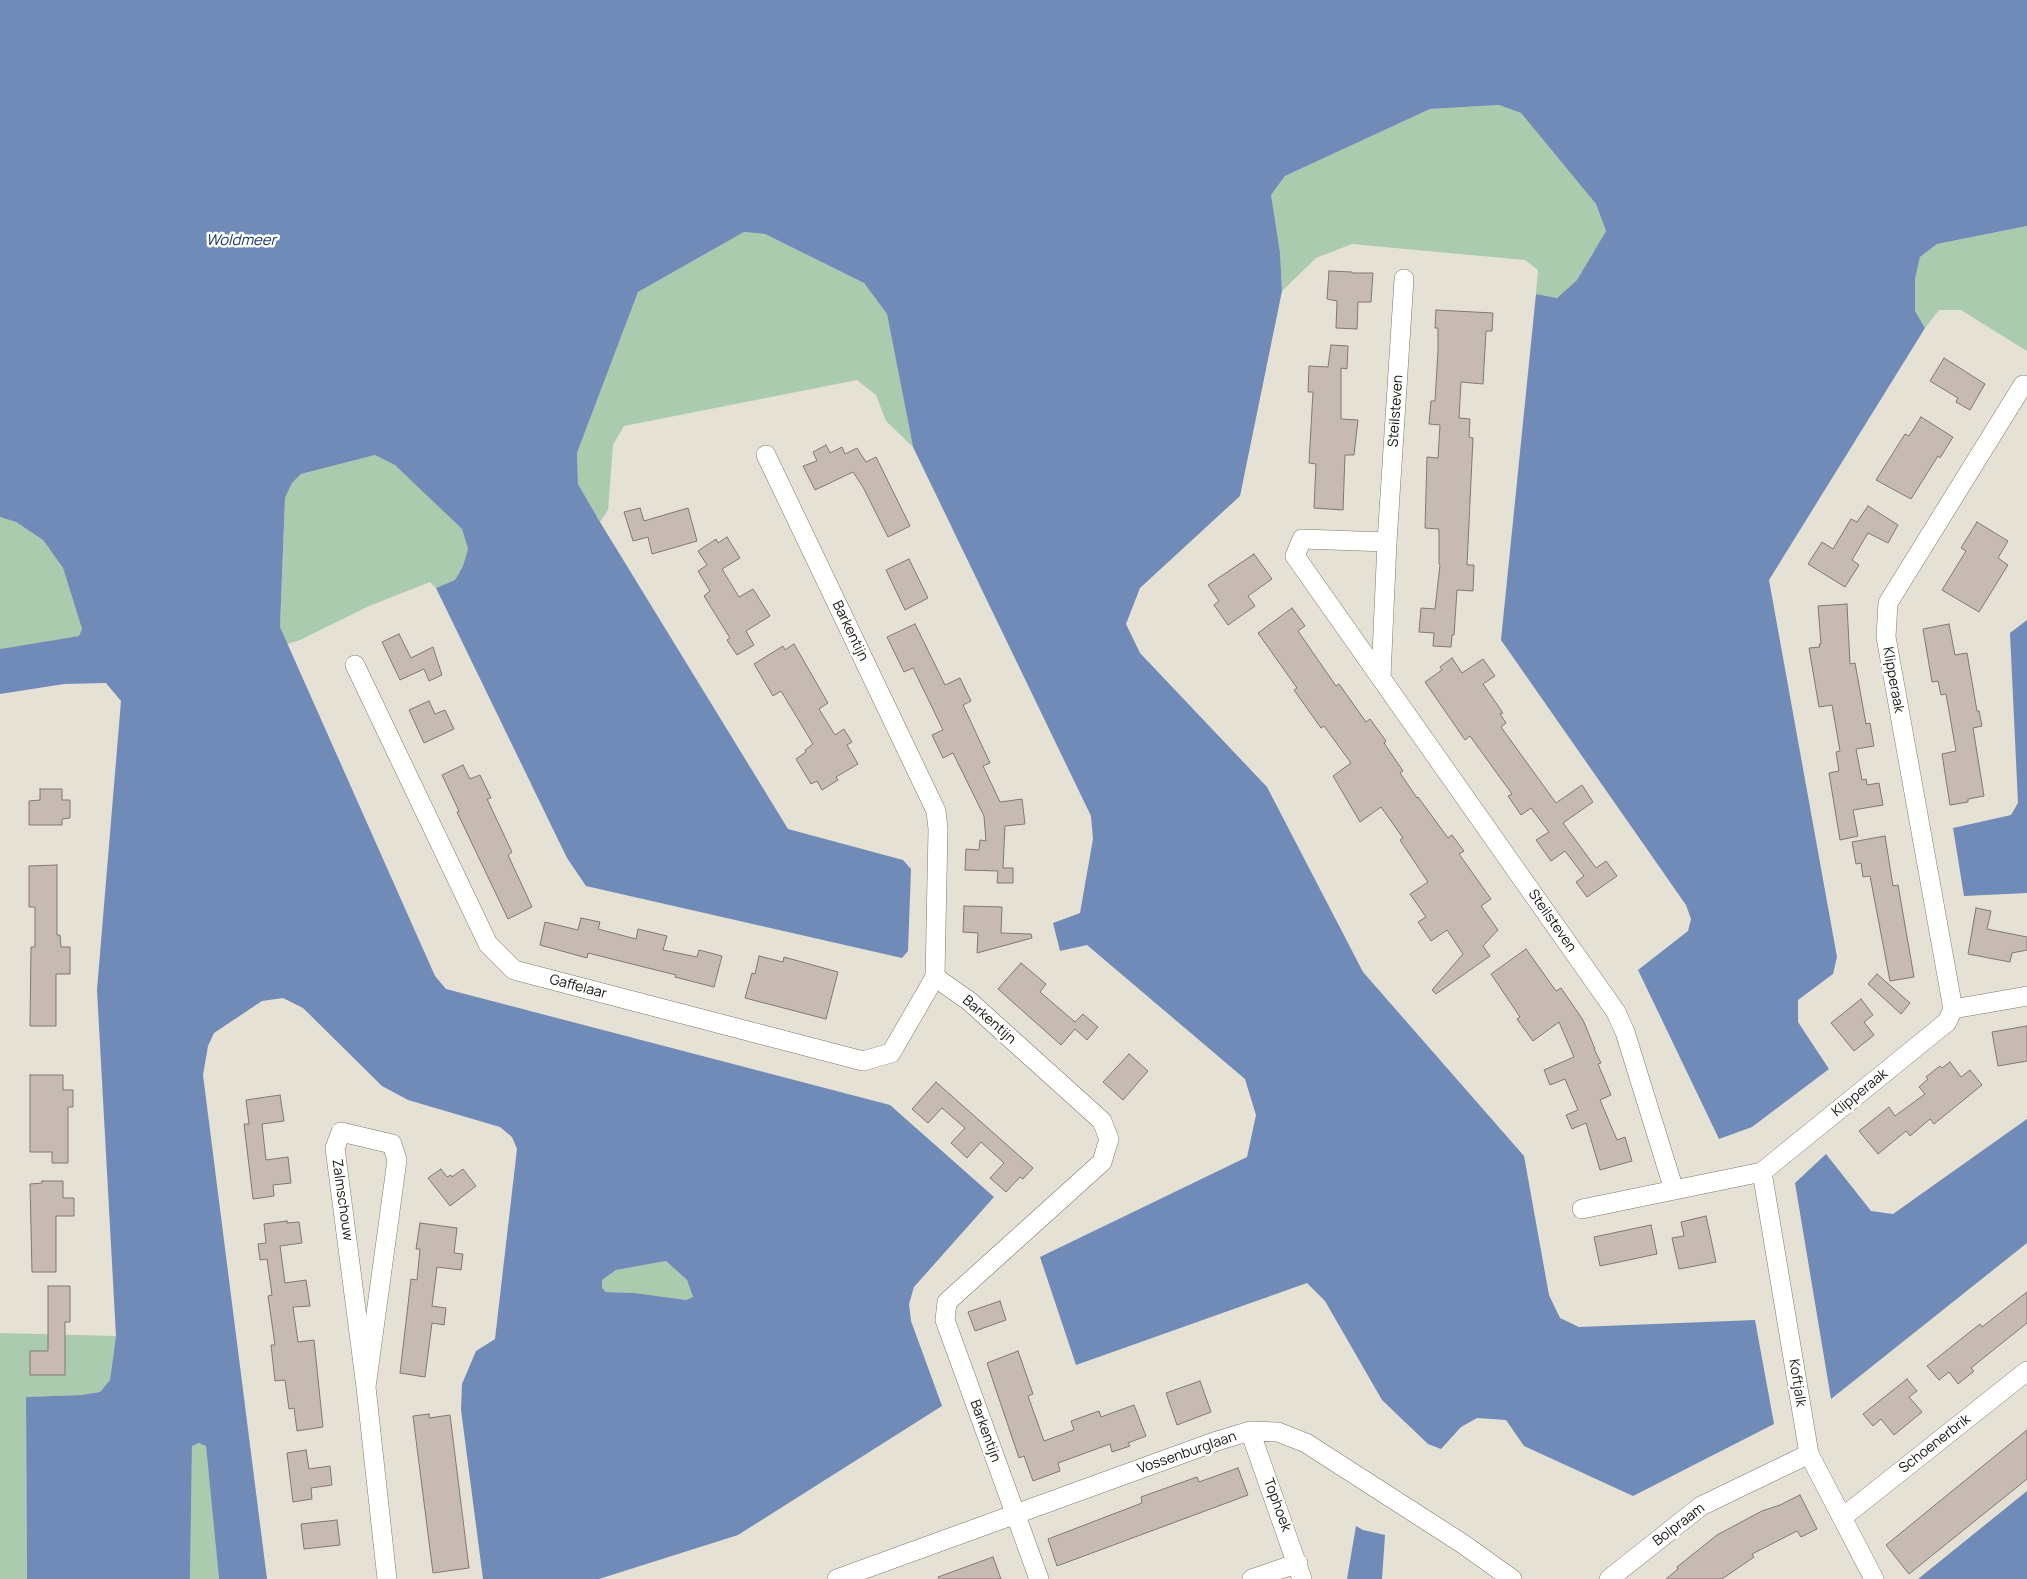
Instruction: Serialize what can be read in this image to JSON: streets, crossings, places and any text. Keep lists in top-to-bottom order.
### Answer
{
  "streets": {
    "street": [
      "Steilsteven",
      "Barkentijn",
      "Klipperaak",
      "Gaffelaar",
      "Zalmschouw",
      "Koftjalk",
      "Schoenerbrik",
      "Vossenburglaan",
      "Tophoek",
      "Bolpraam"
    ]
  },
  "crossings": [
    ["Barkentijn", "Gaffelaar"],
    ["Barkentijn", "Vossenburglaan"],
    ["Klipperaak", "Koftjalk"],
    ["Koftjalk", "Schoenerbrik"],
    ["Koftjalk", "Bolpraam"],
    ["Vossenburglaan", "Tophoek"]
  ],
  "water": ["Woldmeer"]
}
